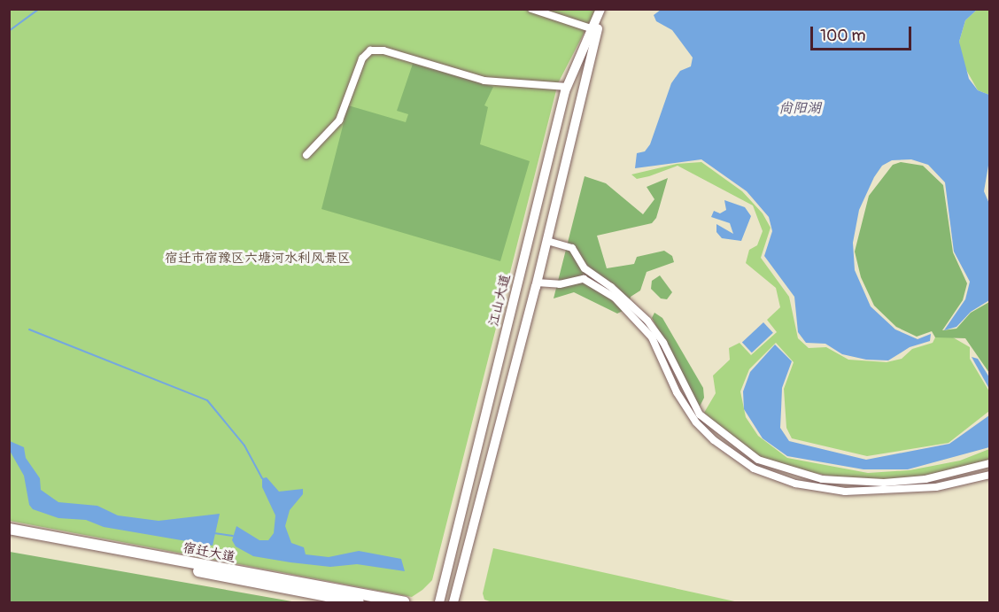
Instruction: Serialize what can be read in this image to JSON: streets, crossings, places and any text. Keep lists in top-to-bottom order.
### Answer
{
  "streets": {
    "main road": ["江山大道", "宿迁大道"]
  },
  "water": ["尚阳湖"],
  "parks": ["宿迁市宿豫区六塘河水利风景区"],
  "scale_bar": "100 m"
}
